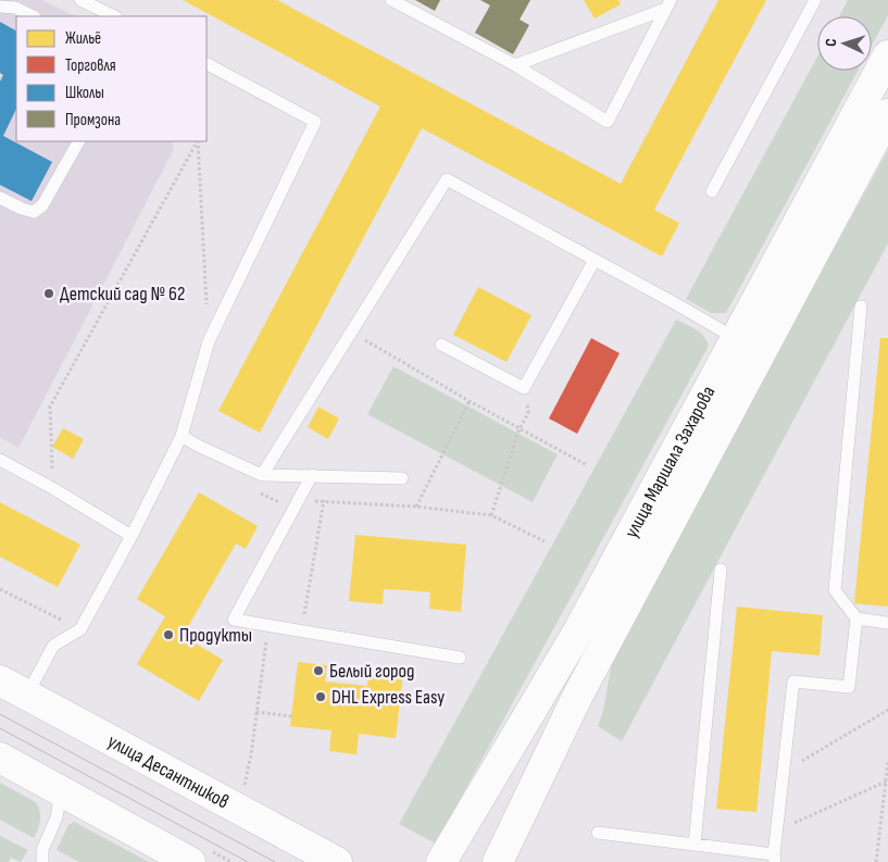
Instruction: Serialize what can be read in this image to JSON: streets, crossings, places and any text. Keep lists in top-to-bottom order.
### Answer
{
  "streets": {
    "street": ["улица Маршала Захарова", "улица Десантников"]
  },
  "places": [
    "Детский сад № 62",
    "Продукты",
    "Белый город",
    "DHL Express Easy"
  ],
  "legend": [
    "Жильё",
    "Торговля",
    "Школы",
    "Промзона"
  ],
  "north": "left"
}
